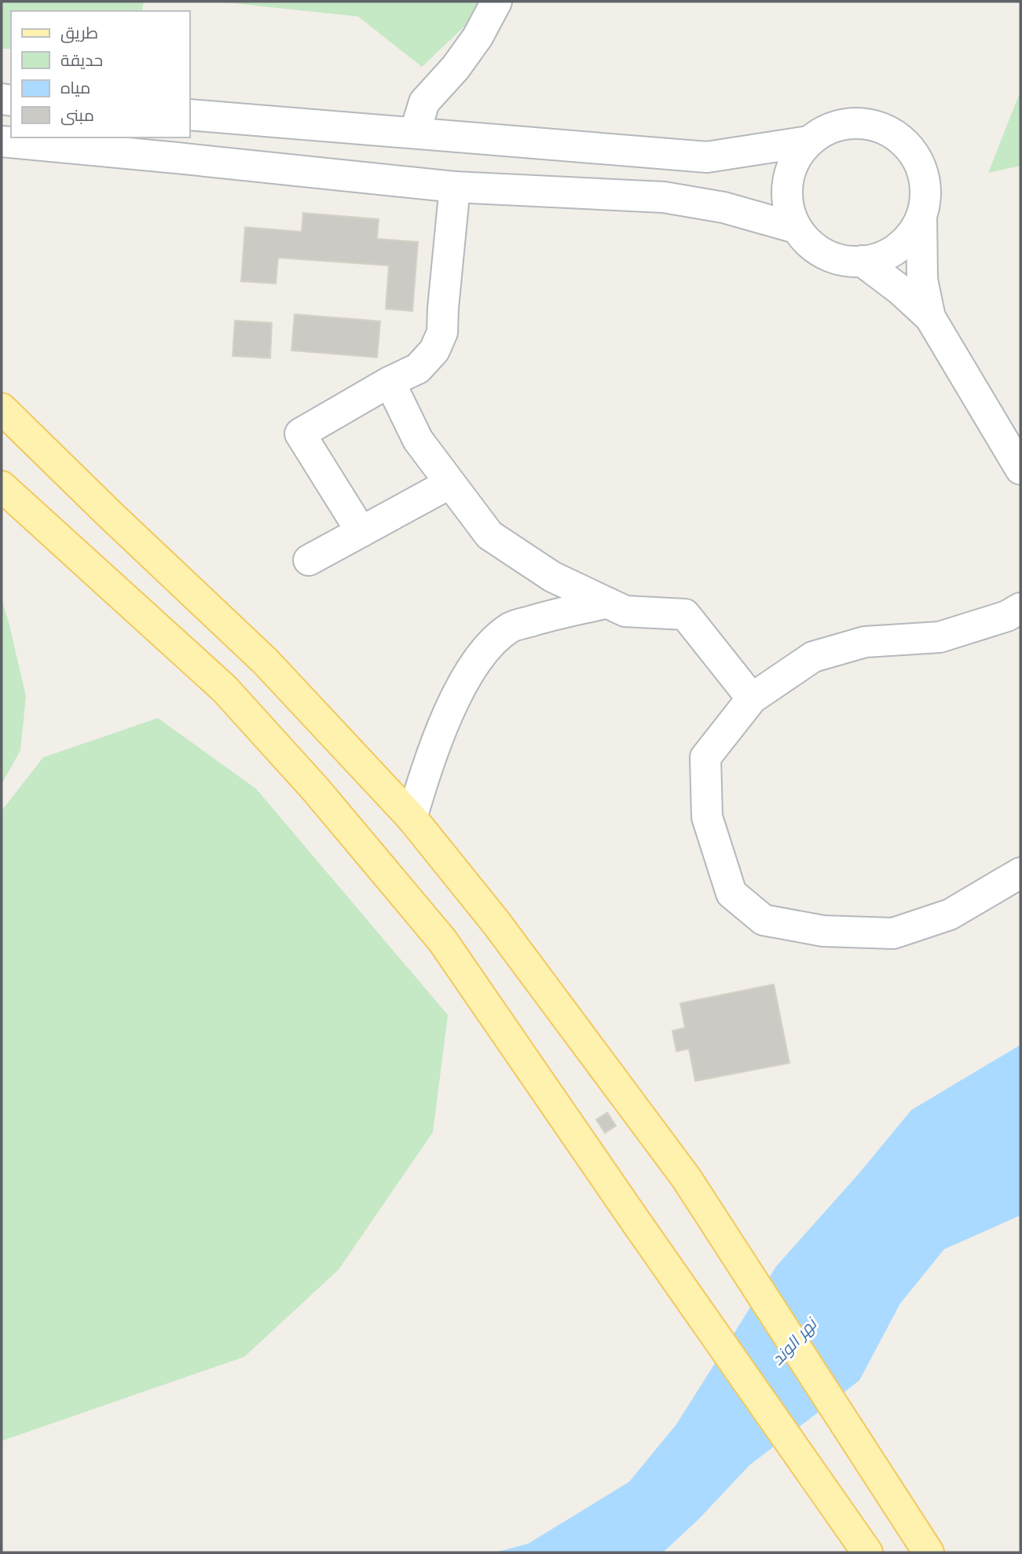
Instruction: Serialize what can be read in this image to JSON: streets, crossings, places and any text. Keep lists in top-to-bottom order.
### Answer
{
  "water": ["نهر الوند"],
  "legend": [
    "طريق",
    "حديقة",
    "مياه",
    "مبنى"
  ]
}
